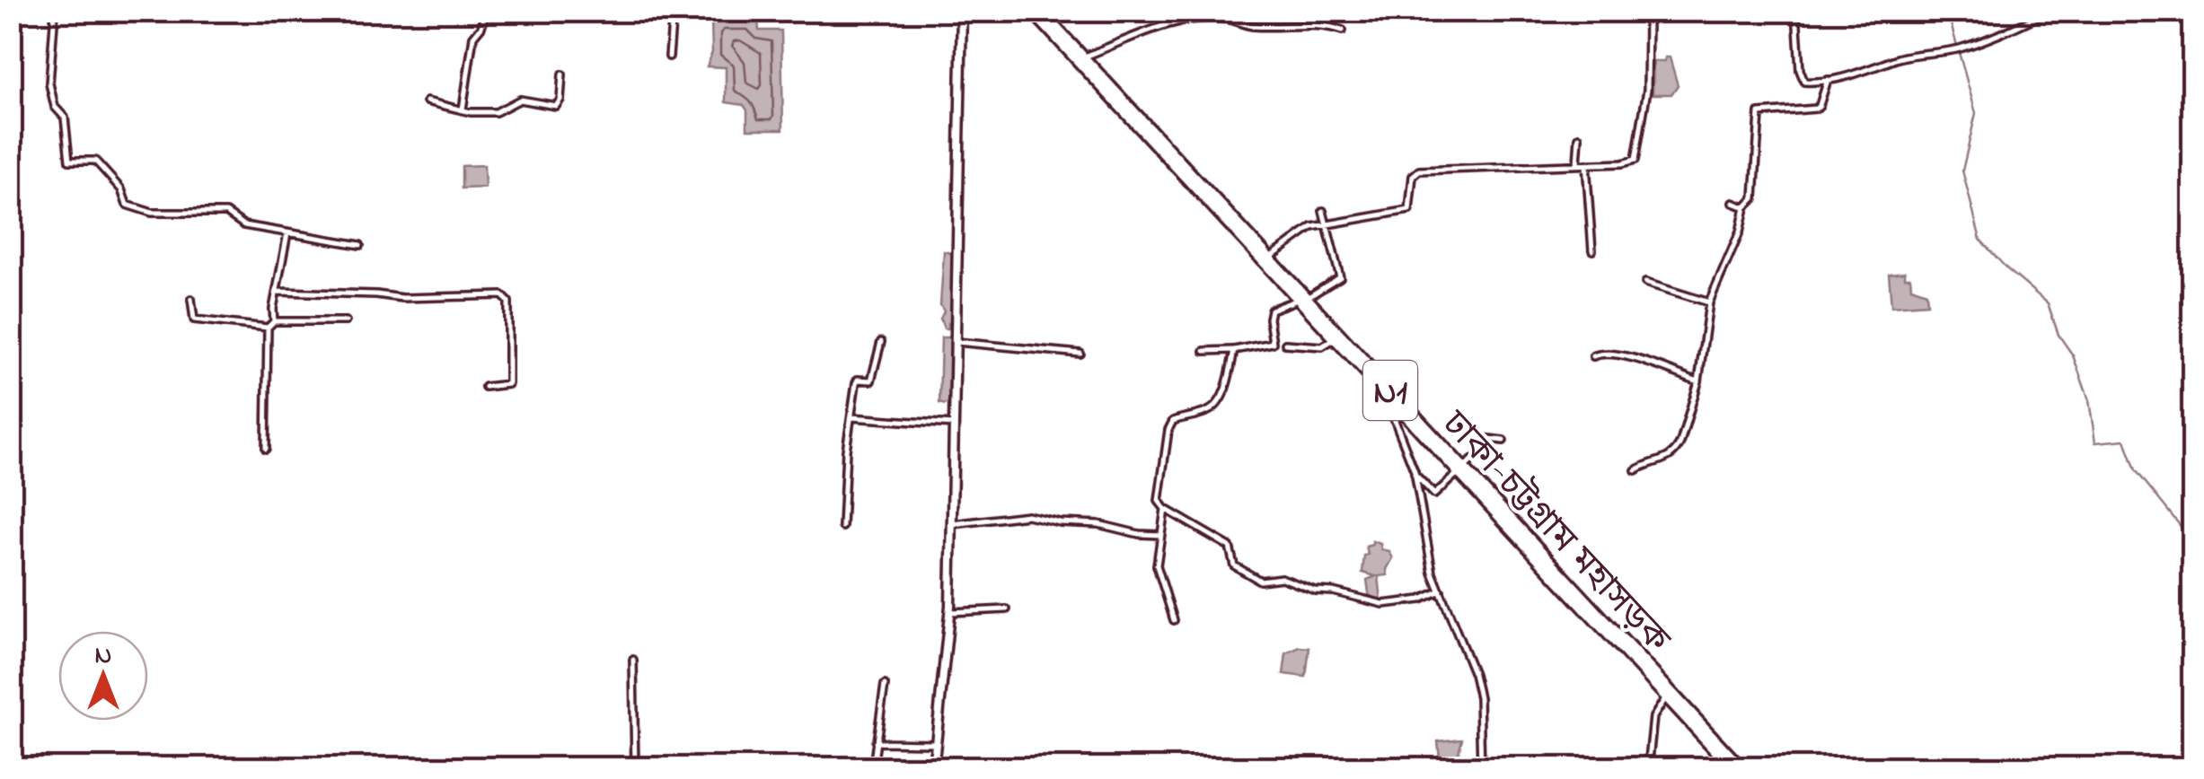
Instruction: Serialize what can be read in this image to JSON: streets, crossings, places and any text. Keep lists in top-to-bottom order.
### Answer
{
  "streets": {
    "highway": ["N1", "ঢাকা-চট্টগ্রাম মহাসড়ক"]
  },
  "north": "top"
}
